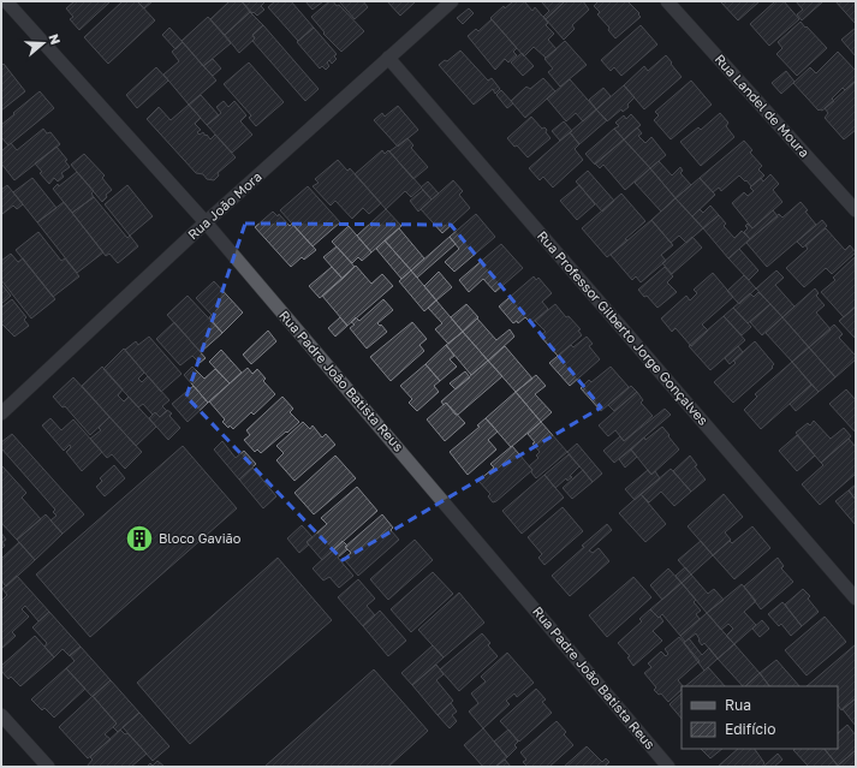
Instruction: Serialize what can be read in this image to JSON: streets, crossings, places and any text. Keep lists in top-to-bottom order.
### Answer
{
  "streets": {
    "street": [
      "Rua Landel de Moura",
      "Rua João Mora",
      "Rua Professor Gilberto Jorge Gonçalves",
      "Rua Padre João Batista Reus"
    ]
  },
  "crossings": [
    ["Rua João Mora", "Rua Professor Gilberto Jorge Gonçalves"],
    ["Rua João Mora", "Rua Padre João Batista Reus"]
  ],
  "places": {
    "building": ["Bloco Gavião"]
  },
  "legend": ["Rua", "Edifício"],
  "north": "right"
}
